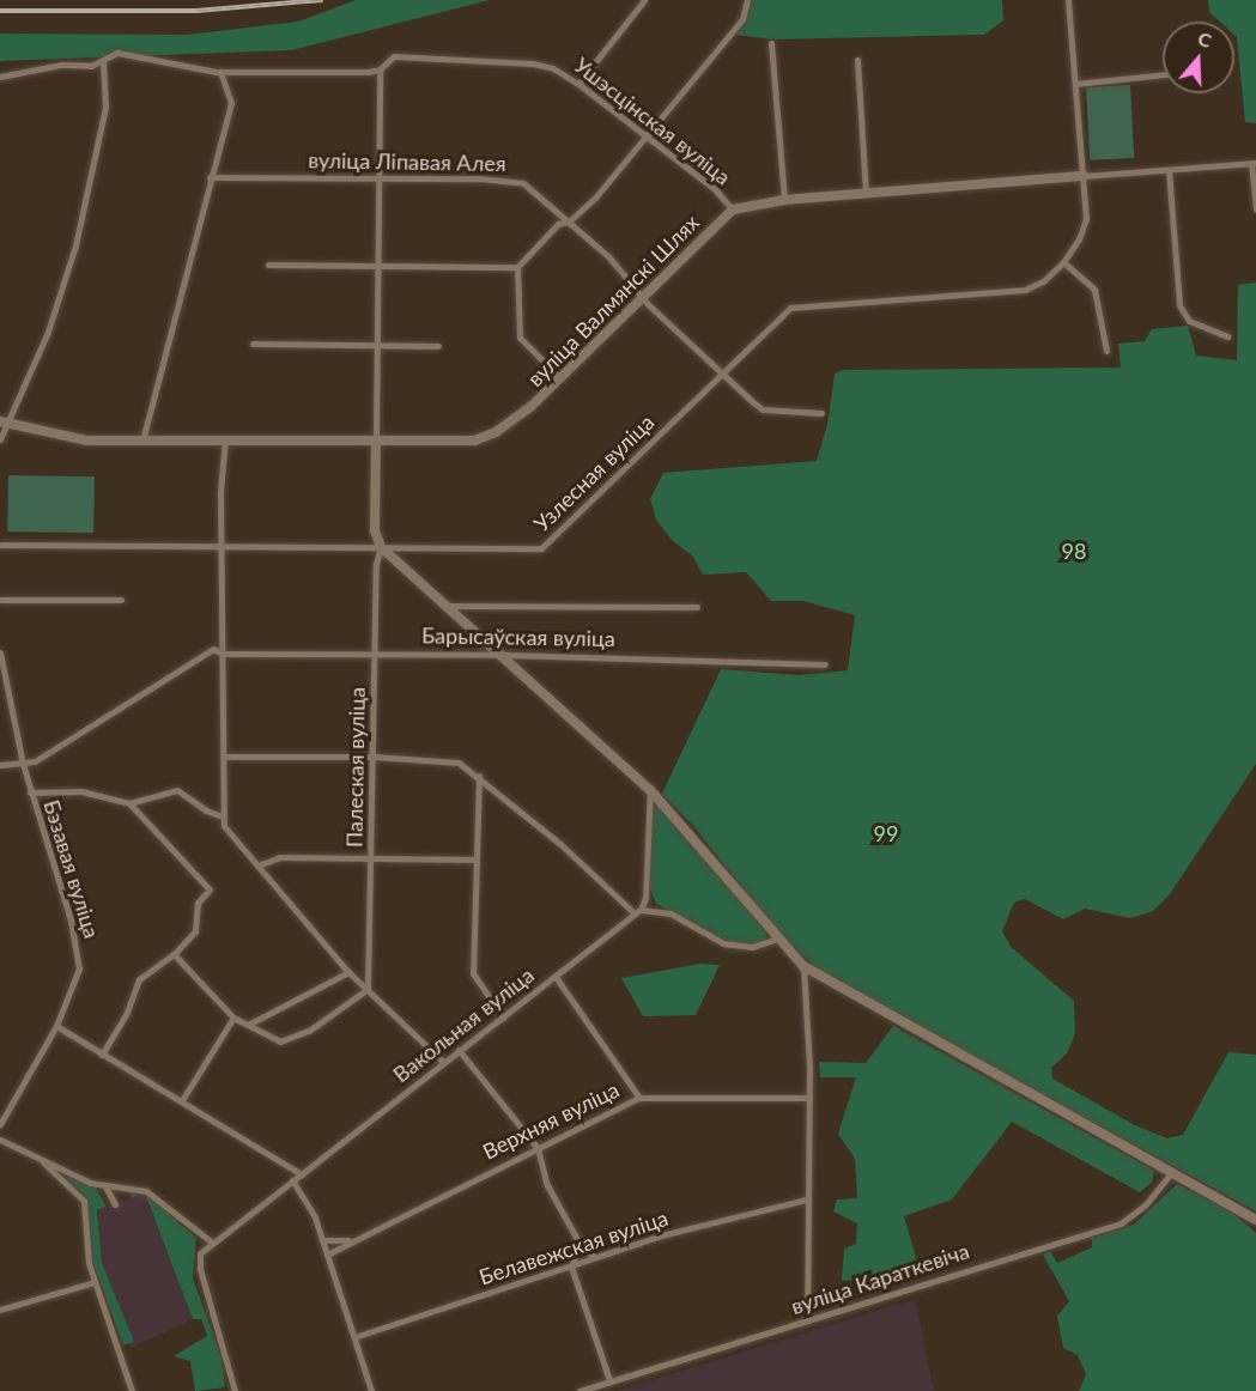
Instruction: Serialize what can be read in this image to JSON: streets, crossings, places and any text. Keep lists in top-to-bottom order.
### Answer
{
  "streets": {
    "main road": ["вуліца Валмянскі Шлях"],
    "street": [
      "Ушэсцінская вуліца",
      "вуліца Ліпавая Алея",
      "Узлесная вуліца",
      "Барысаўская вуліца",
      "Палеская вуліца",
      "Бэзавая вуліца",
      "Вакольная вуліца",
      "Верхняя вуліца",
      "Белавежская вуліца",
      "вуліца Караткевіча"
    ]
  },
  "crossings": [
    ["Ушэсцінская вуліца", "вуліца Валмянскі Шлях"],
    ["вуліца Ліпавая Алея", "вуліца Валмянскі Шлях"],
    ["вуліца Ліпавая Алея", "Узлесная вуліца"],
    ["Узлесная вуліца", "Палеская вуліца"],
    ["Барысаўская вуліца", "Палеская вуліца"]
  ],
  "parks": ["98", "99"],
  "north": "top"
}
